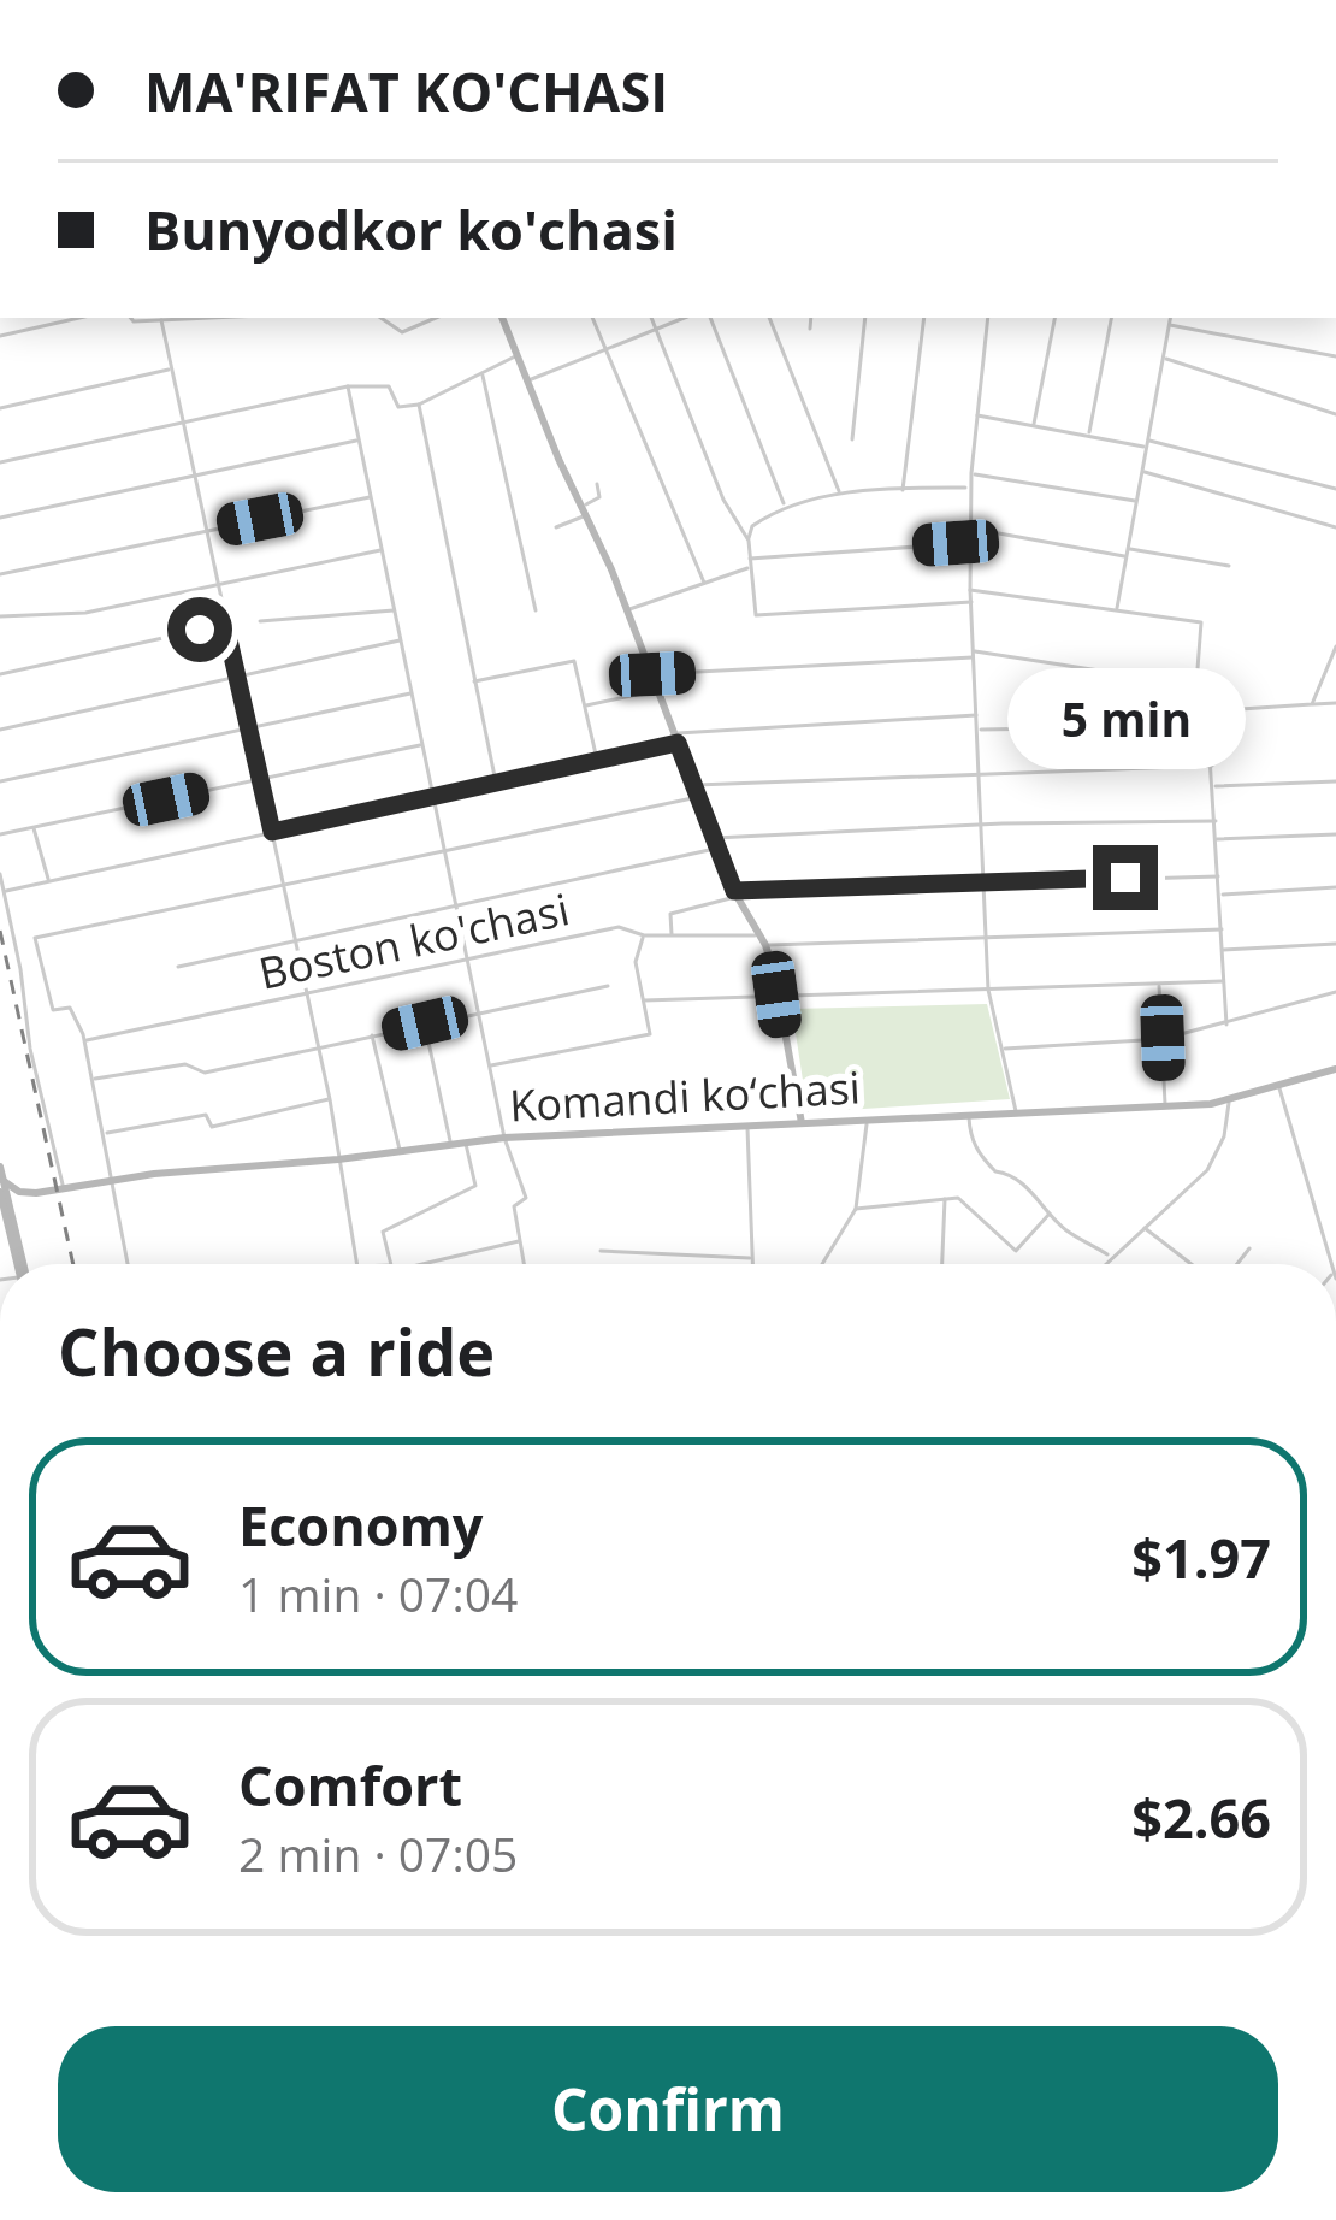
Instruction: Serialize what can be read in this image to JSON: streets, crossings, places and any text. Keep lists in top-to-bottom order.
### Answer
{
  "streets": {
    "main road": ["Komandi ko‘chasi"],
    "street": ["Boston ko'chasi"]
  },
  "page": {
    "banner": ["MA'RIFAT KO'CHASI", "Bunyodkor ko'chasi"],
    "bubble": "5 min",
    "heading": "Choose a ride",
    "list": [
      {
        "name": "Economy",
        "note": "1 min · 07:04",
        "value": "$1.97"
      },
      {
        "name": "Comfort",
        "note": "2 min · 07:05",
        "value": "$2.66"
      }
    ],
    "buttons": "Confirm"
  }
}
